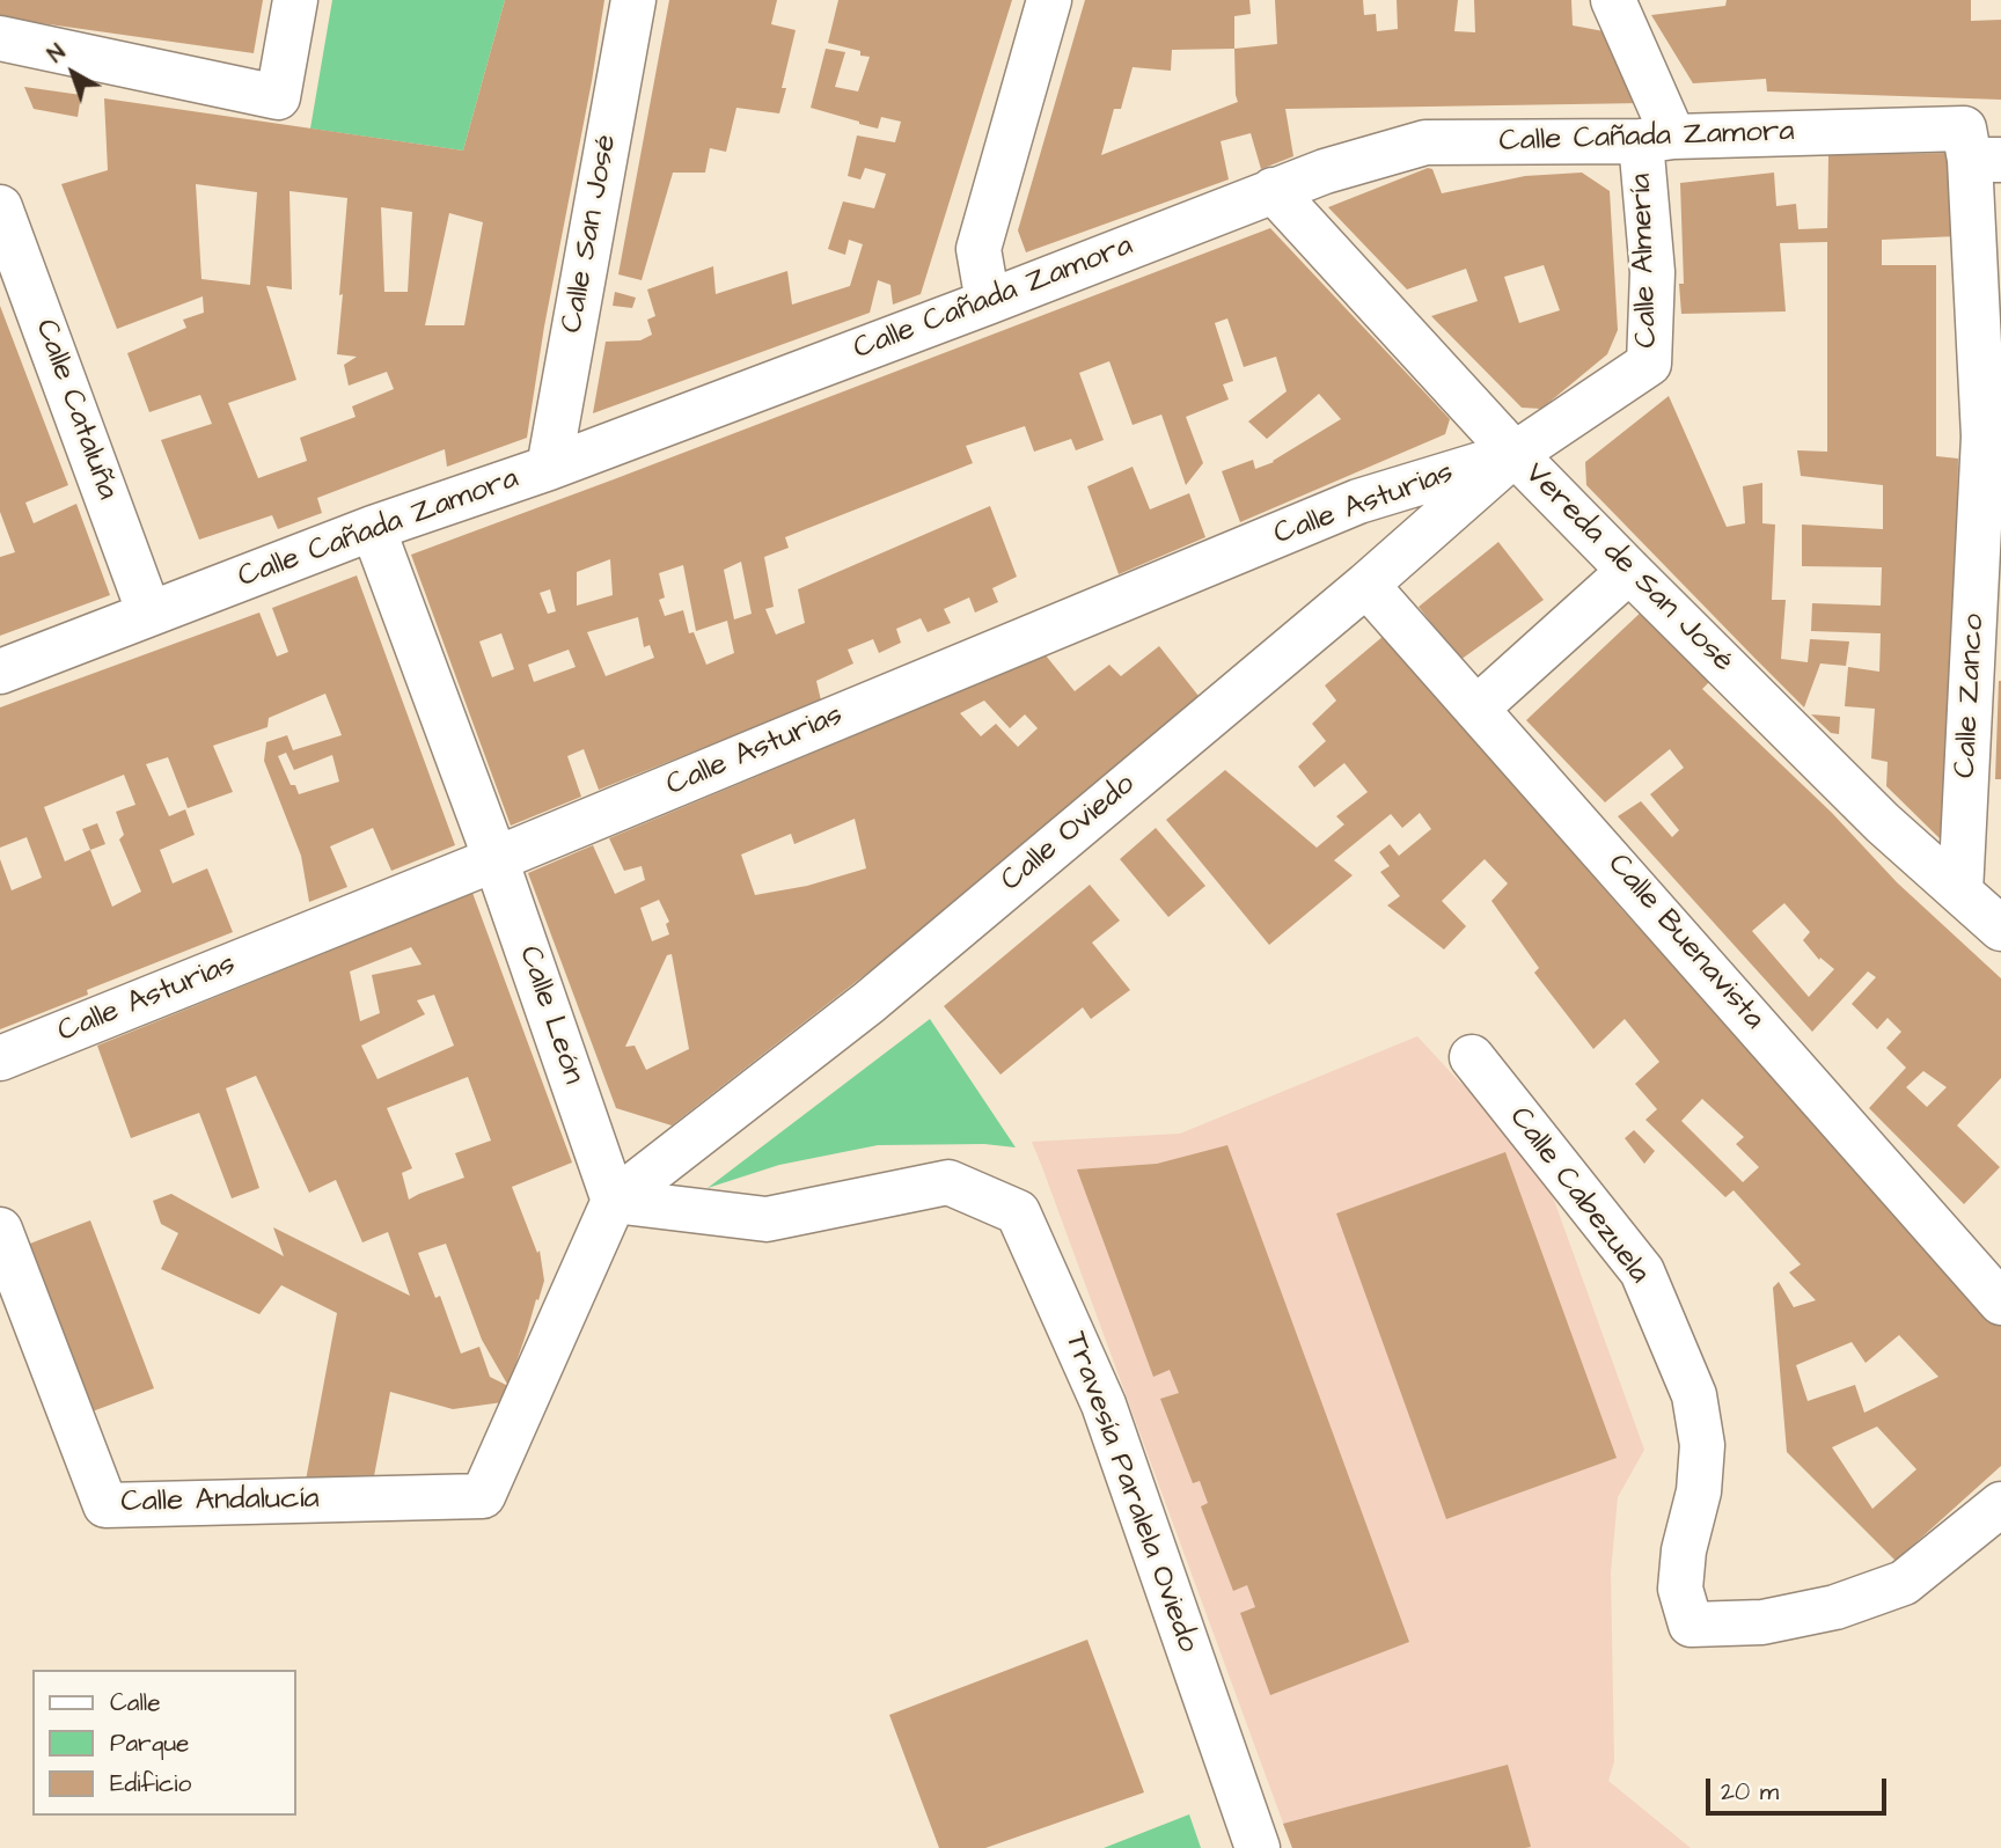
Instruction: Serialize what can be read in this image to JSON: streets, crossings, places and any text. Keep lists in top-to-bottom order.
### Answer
{
  "streets": {
    "street": [
      "Calle Cañada Zamora",
      "Calle San José",
      "Calle Almería",
      "Calle Cataluña",
      "Calle Asturias",
      "Vereda de San José",
      "Calle Zanco",
      "Calle Oviedo",
      "Calle Buenavista",
      "Calle León",
      "Calle Cabezuela",
      "Travesía Paralela Oviedo",
      "Calle Andalucía"
    ]
  },
  "crossings": [
    ["Calle Cañada Zamora", "Calle San José"],
    ["Calle Cañada Zamora", "Calle Almería"],
    ["Calle Cañada Zamora", "Calle Cataluña"],
    ["Calle Cañada Zamora", "Vereda de San José"],
    ["Calle Cañada Zamora", "Calle Zanco"],
    ["Calle Cañada Zamora", "Calle León"],
    ["Calle Almería", "Calle Asturias"],
    ["Calle Almería", "Vereda de San José"],
    ["Calle Almería", "Calle Oviedo"],
    ["Calle Asturias", "Vereda de San José"],
    ["Calle Asturias", "Calle Oviedo"],
    ["Calle Asturias", "Calle León"],
    ["Vereda de San José", "Calle Zanco"],
    ["Vereda de San José", "Calle Oviedo"],
    ["Calle Oviedo", "Calle Buenavista"],
    ["Calle Oviedo", "Calle León"],
    ["Calle Oviedo", "Travesía Paralela Oviedo"],
    ["Calle Oviedo", "Calle Andalucía"],
    ["Calle León", "Travesía Paralela Oviedo"],
    ["Calle León", "Calle Andalucía"],
    ["Travesía Paralela Oviedo", "Calle Andalucía"]
  ],
  "legend": ["Calle", "Parque", "Edificio"],
  "scale_bar": "20 m",
  "north": "top left"
}
